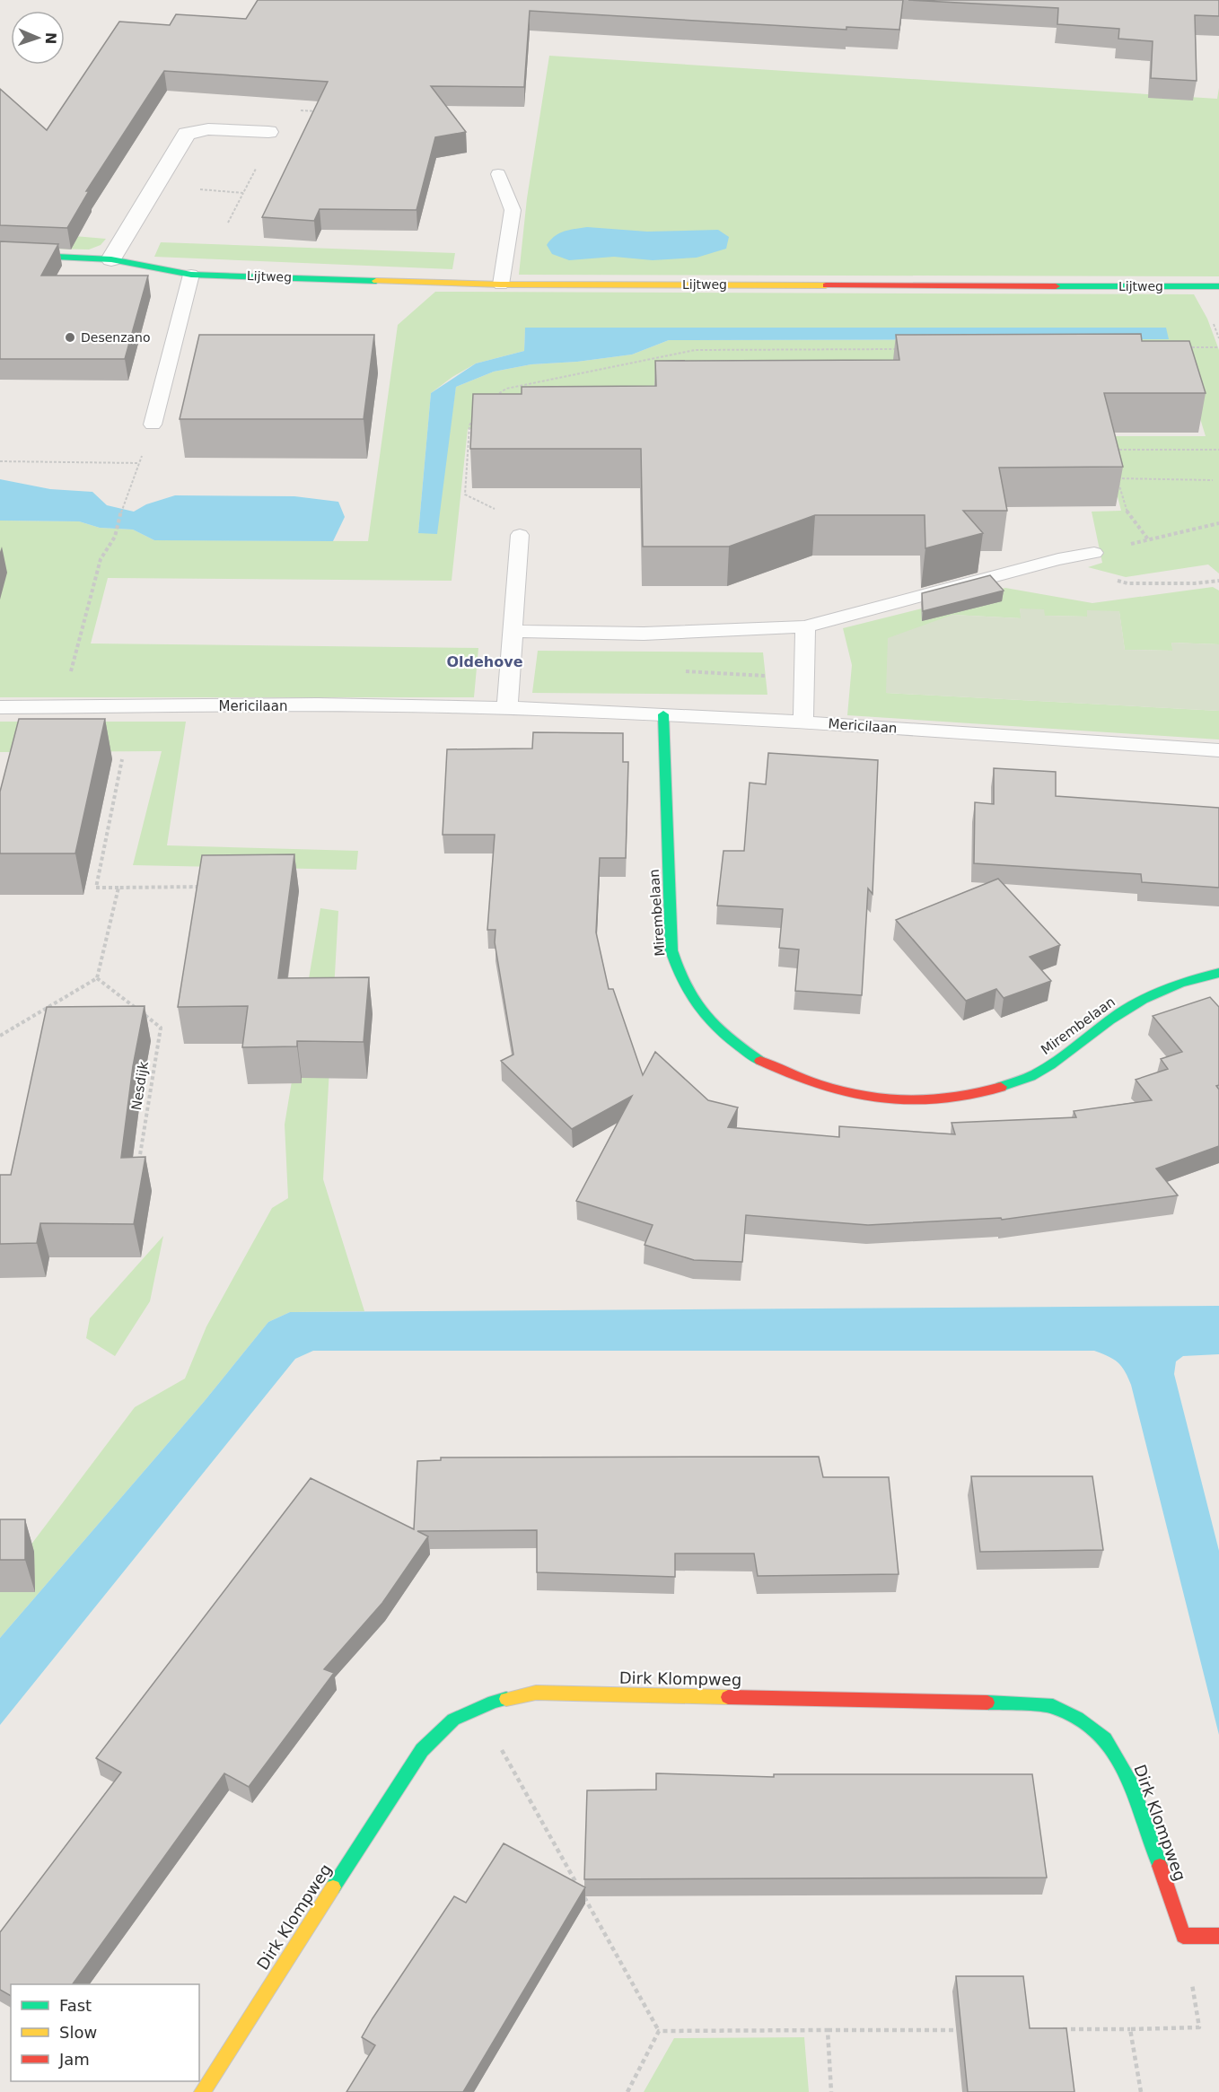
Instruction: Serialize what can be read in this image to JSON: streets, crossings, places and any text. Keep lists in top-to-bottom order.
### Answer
{
  "streets": {
    "street": ["Lijtweg", "Mirembelaan", "Dirk Klompweg"],
    "lane": ["Mericilaan"],
    "path": ["Nesdijk"]
  },
  "crossings": [
    ["Mericilaan", "Mirembelaan"]
  ],
  "districts": ["Oldehove"],
  "places": ["Desenzano"],
  "legend": ["Fast", "Slow", "Jam"],
  "north": "right"
}
